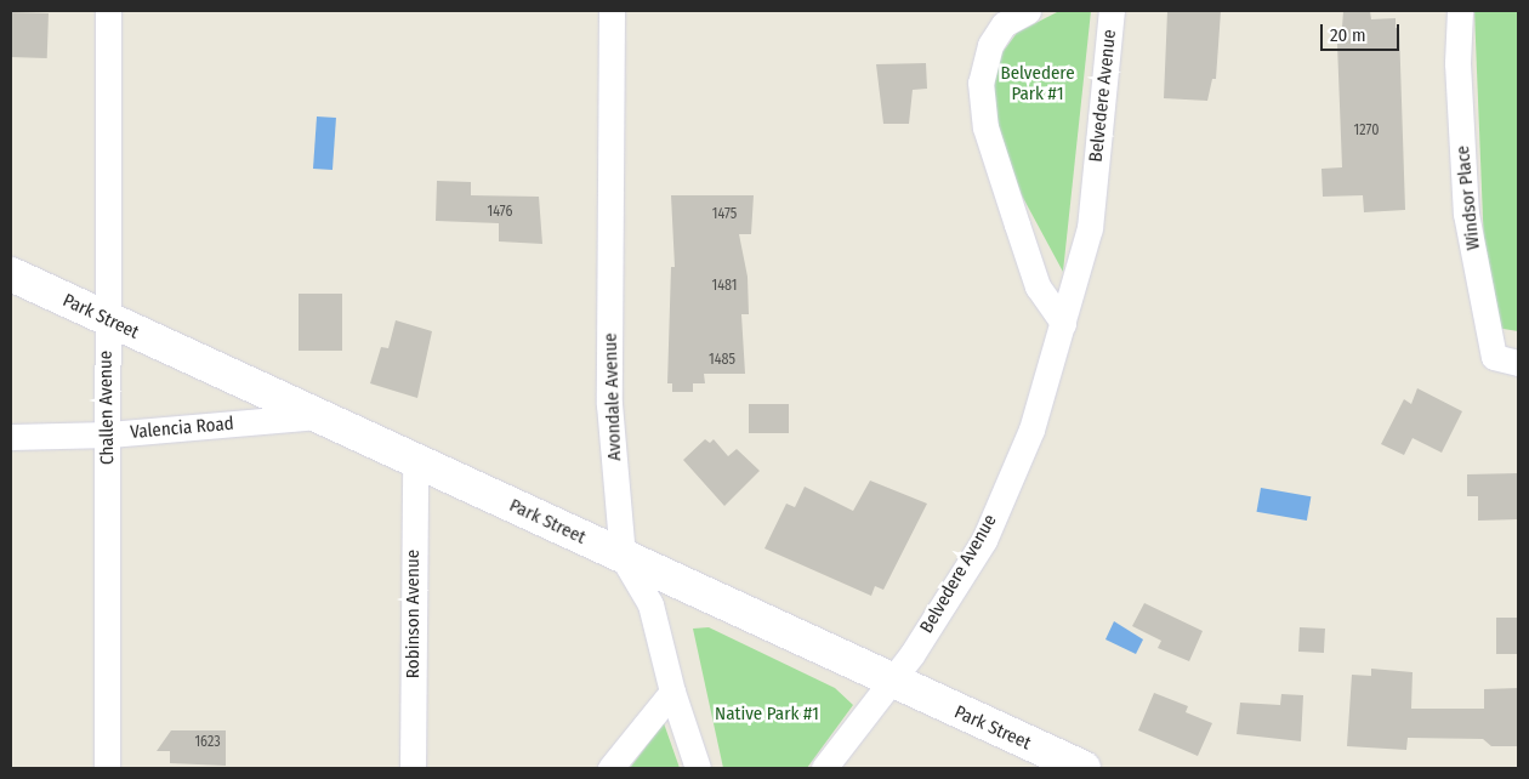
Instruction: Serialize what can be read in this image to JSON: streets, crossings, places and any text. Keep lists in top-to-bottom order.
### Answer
{
  "streets": {
    "street": [
      "Belvedere Avenue",
      "Windsor Place",
      "Park Street",
      "Avondale Avenue",
      "Challen Avenue",
      "Valencia Road",
      "Robinson Avenue"
    ]
  },
  "crossings": [
    ["Belvedere Avenue", "Park Street"],
    ["Park Street", "Avondale Avenue"],
    ["Park Street", "Challen Avenue"],
    ["Park Street", "Valencia Road"],
    ["Park Street", "Robinson Avenue"],
    ["Challen Avenue", "Valencia Road"]
  ],
  "parks": ["Belvedere Park #1", "Native Park #1"],
  "house_numbers": [
    "1270",
    "1476",
    "1475",
    "1481",
    "1485",
    "1623"
  ],
  "scale_bar": "20 m"
}
